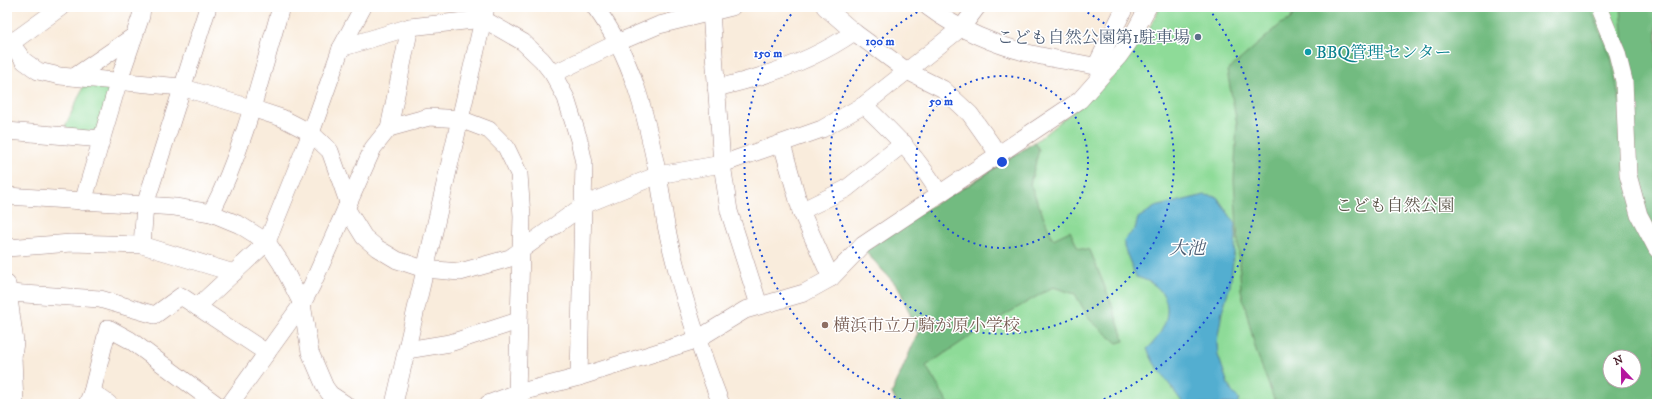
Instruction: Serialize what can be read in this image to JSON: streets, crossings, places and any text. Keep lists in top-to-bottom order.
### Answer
{
  "water": ["大池"],
  "parks": ["こども自然公園"],
  "places": ["こども自然公園第1駐車場", "BBQ管理センター", "横浜市立万騎が原小学校"],
  "north": "top",
  "rings": ["100 m", "150 m", "50 m"]
}
